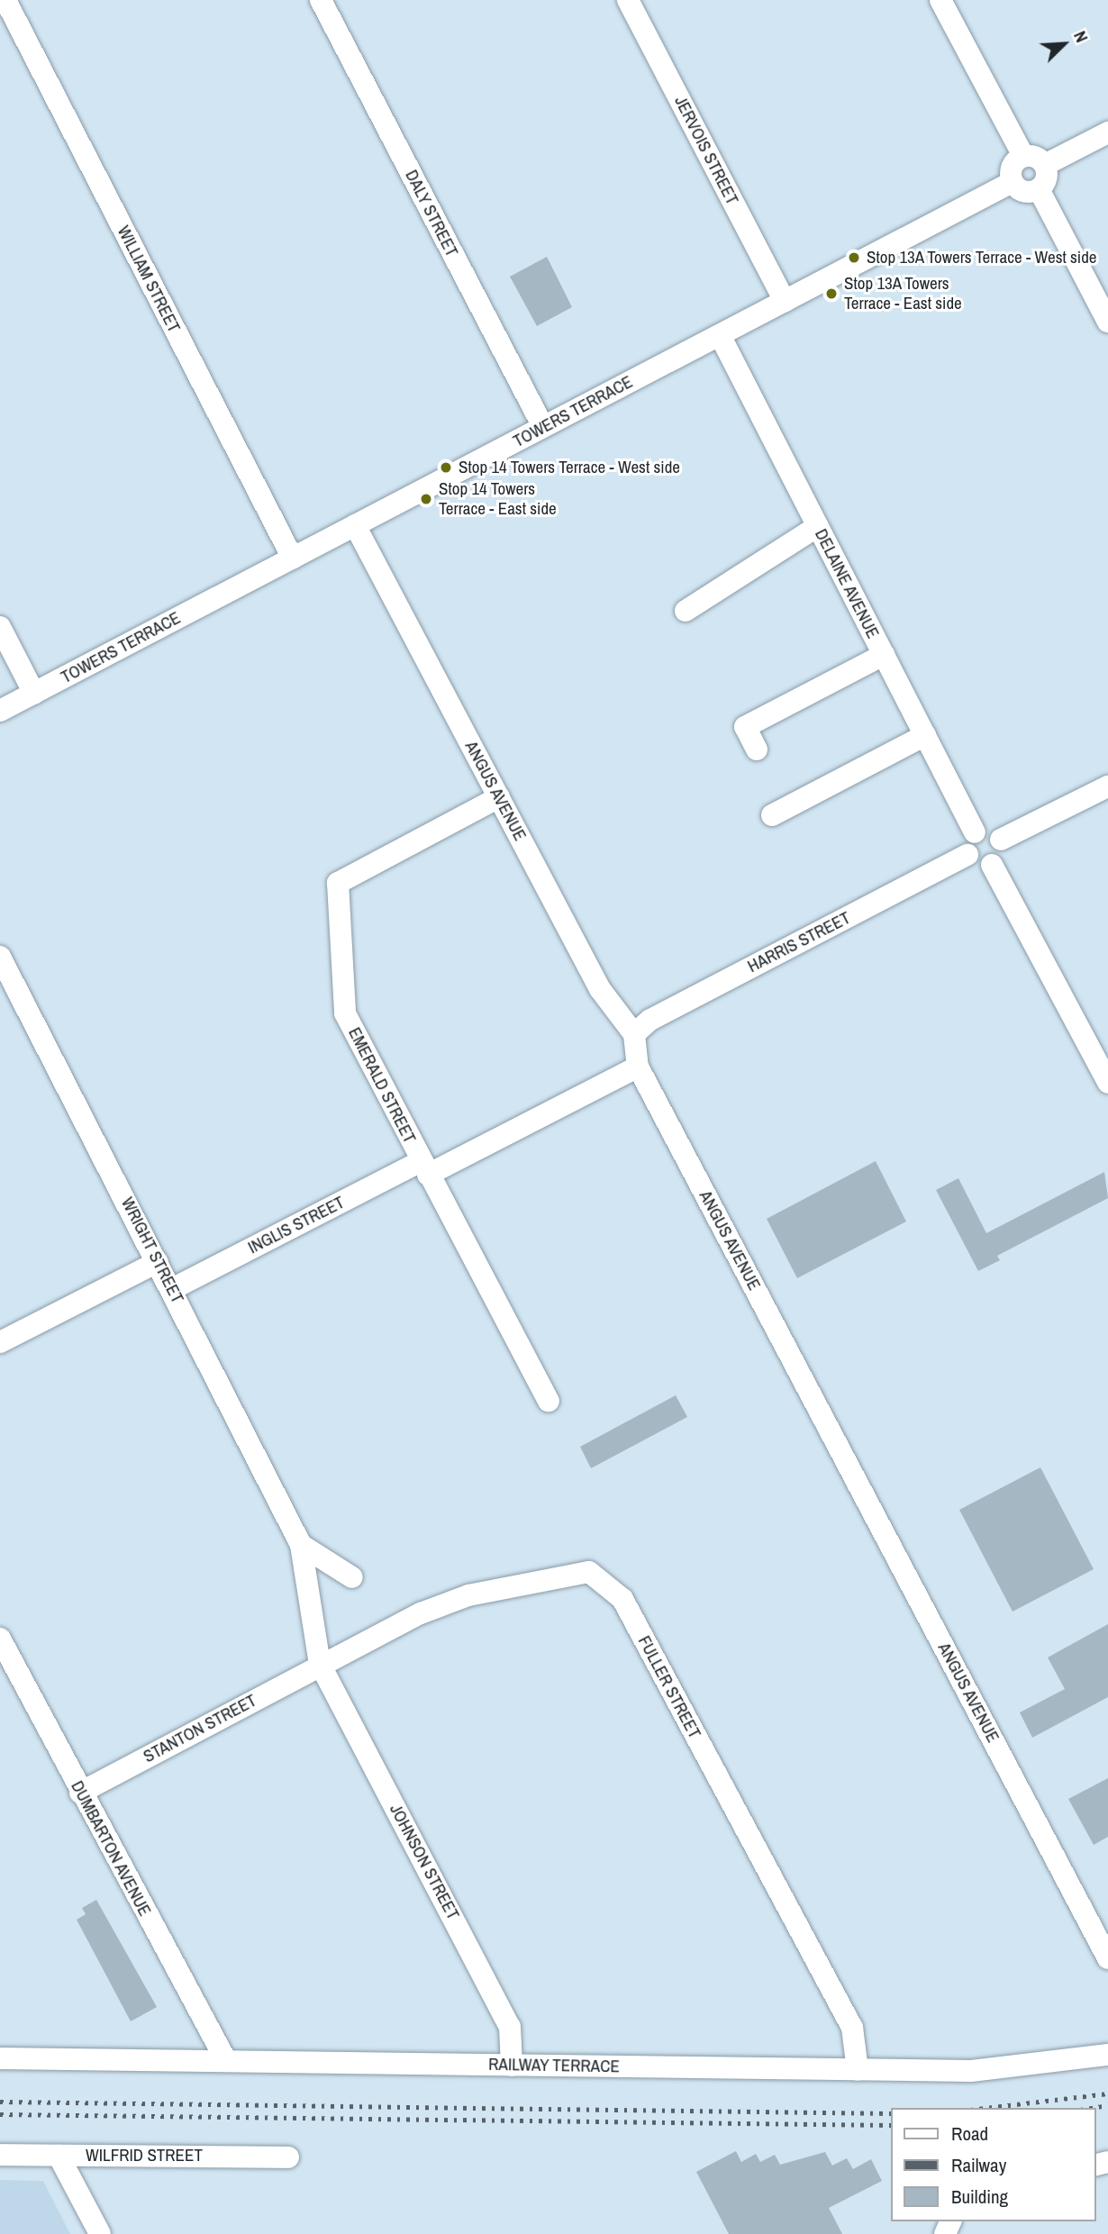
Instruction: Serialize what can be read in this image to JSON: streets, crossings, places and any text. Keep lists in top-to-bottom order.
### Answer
{
  "streets": {
    "street": [
      "JERVOIS STREET",
      "DALY STREET",
      "WILLIAM STREET",
      "TOWERS TERRACE",
      "DELAINE AVENUE",
      "ANGUS AVENUE",
      "HARRIS STREET",
      "EMERALD STREET",
      "INGLIS STREET",
      "WRIGHT STREET",
      "FULLER STREET",
      "STANTON STREET",
      "DUMBARTON AVENUE",
      "JOHNSON STREET",
      "RAILWAY TERRACE",
      "WILFRID STREET"
    ]
  },
  "crossings": [
    ["JERVOIS STREET", "TOWERS TERRACE"],
    ["DALY STREET", "TOWERS TERRACE"],
    ["WILLIAM STREET", "TOWERS TERRACE"],
    ["TOWERS TERRACE", "DELAINE AVENUE"],
    ["TOWERS TERRACE", "ANGUS AVENUE"],
    ["DELAINE AVENUE", "HARRIS STREET"],
    ["ANGUS AVENUE", "HARRIS STREET"],
    ["ANGUS AVENUE", "EMERALD STREET"],
    ["ANGUS AVENUE", "INGLIS STREET"],
    ["EMERALD STREET", "INGLIS STREET"],
    ["INGLIS STREET", "WRIGHT STREET"],
    ["WRIGHT STREET", "FULLER STREET"],
    ["WRIGHT STREET", "STANTON STREET"],
    ["WRIGHT STREET", "JOHNSON STREET"],
    ["FULLER STREET", "STANTON STREET"],
    ["FULLER STREET", "JOHNSON STREET"],
    ["FULLER STREET", "RAILWAY TERRACE"],
    ["STANTON STREET", "DUMBARTON AVENUE"],
    ["STANTON STREET", "JOHNSON STREET"],
    ["DUMBARTON AVENUE", "RAILWAY TERRACE"],
    ["JOHNSON STREET", "RAILWAY TERRACE"]
  ],
  "places": [
    "Stop 13A Towers Terrace - West side",
    "Stop 13A Towers Terrace - East side",
    "Stop 14 Towers Terrace - West side",
    "Stop 14 Towers Terrace - East side"
  ],
  "legend": ["Road", "Railway", "Building"],
  "north": "top right"
}
